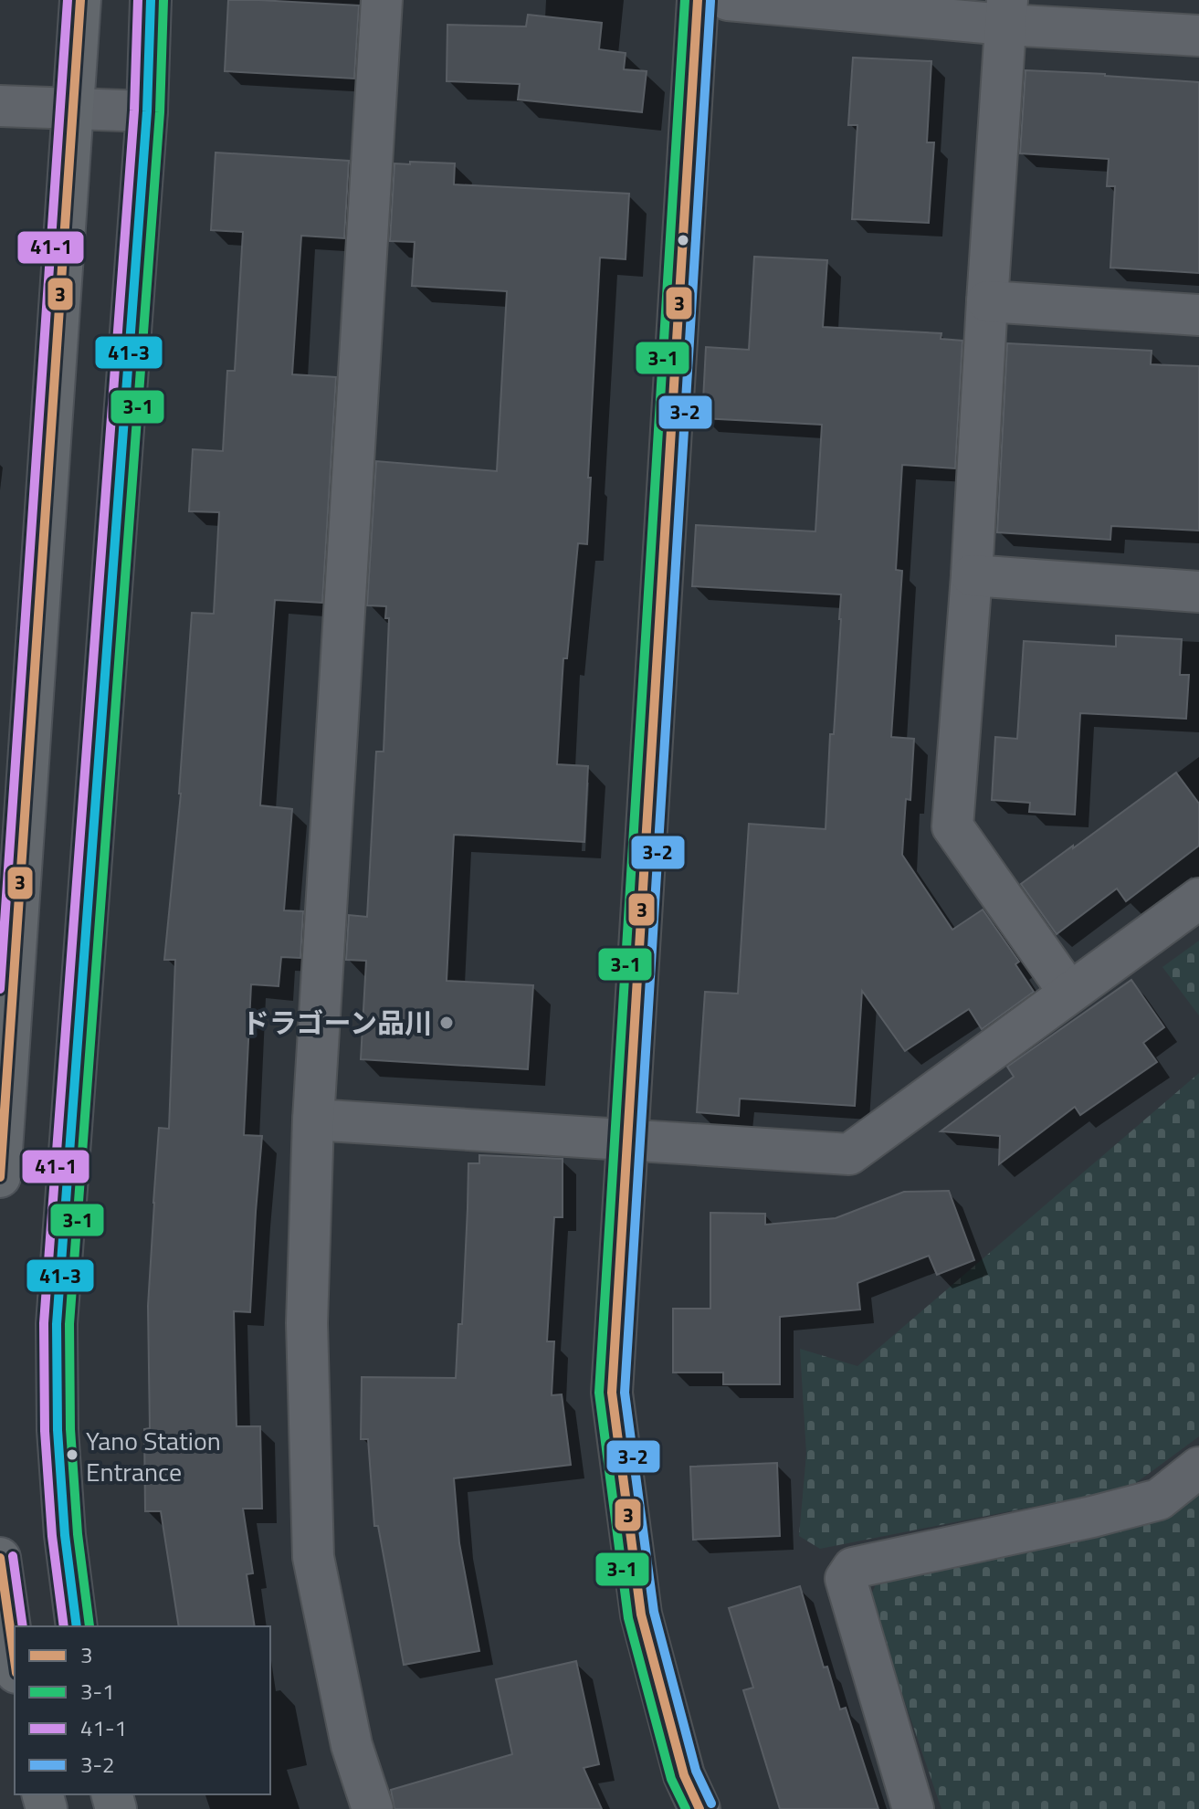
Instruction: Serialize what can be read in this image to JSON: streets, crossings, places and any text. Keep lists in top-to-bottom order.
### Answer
{
  "places": ["ドラゴーン品川", "Yano Station Entrance"],
  "lines": [
    "transit line 3",
    "transit line 3-1",
    "transit line 41-1",
    "transit line 41-3",
    "transit line 3-2"
  ],
  "legend": [
    "3",
    "3-1",
    "41-1",
    "3-2"
  ]
}
